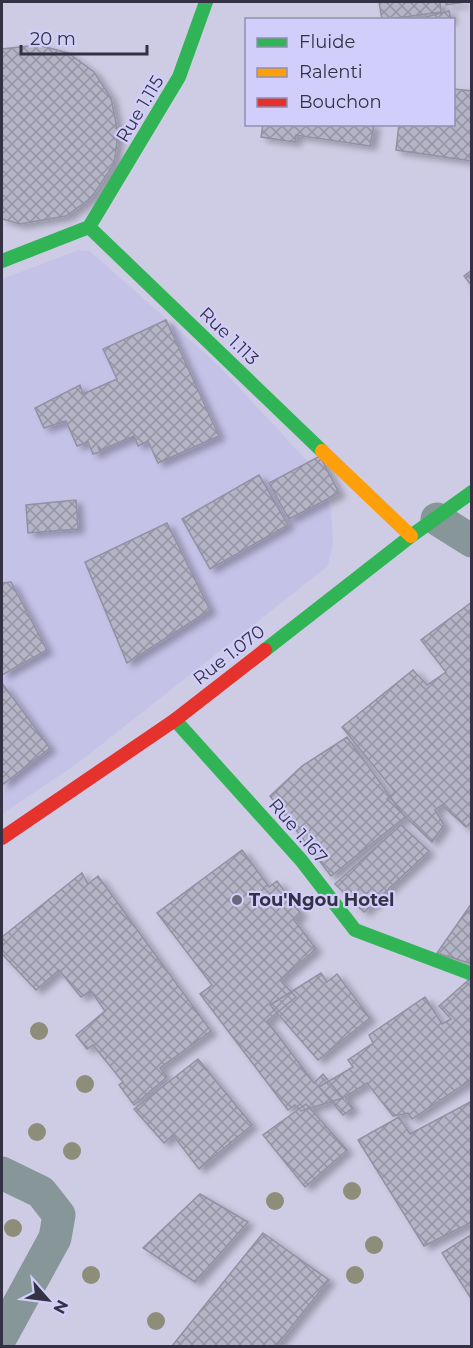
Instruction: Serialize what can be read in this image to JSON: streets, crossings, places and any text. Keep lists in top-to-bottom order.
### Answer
{
  "streets": {
    "street": [
      "Rue 1.115",
      "Rue 1.113",
      "Rue 1.070",
      "Rue 1.167"
    ]
  },
  "crossings": [
    ["Rue 1.115", "Rue 1.113"],
    ["Rue 1.113", "Rue 1.070"],
    ["Rue 1.070", "Rue 1.167"]
  ],
  "places": ["Tou'Ngou Hotel"],
  "legend": ["Fluide", "Ralenti", "Bouchon"],
  "scale_bar": "20 m",
  "north": "bottom right"
}
